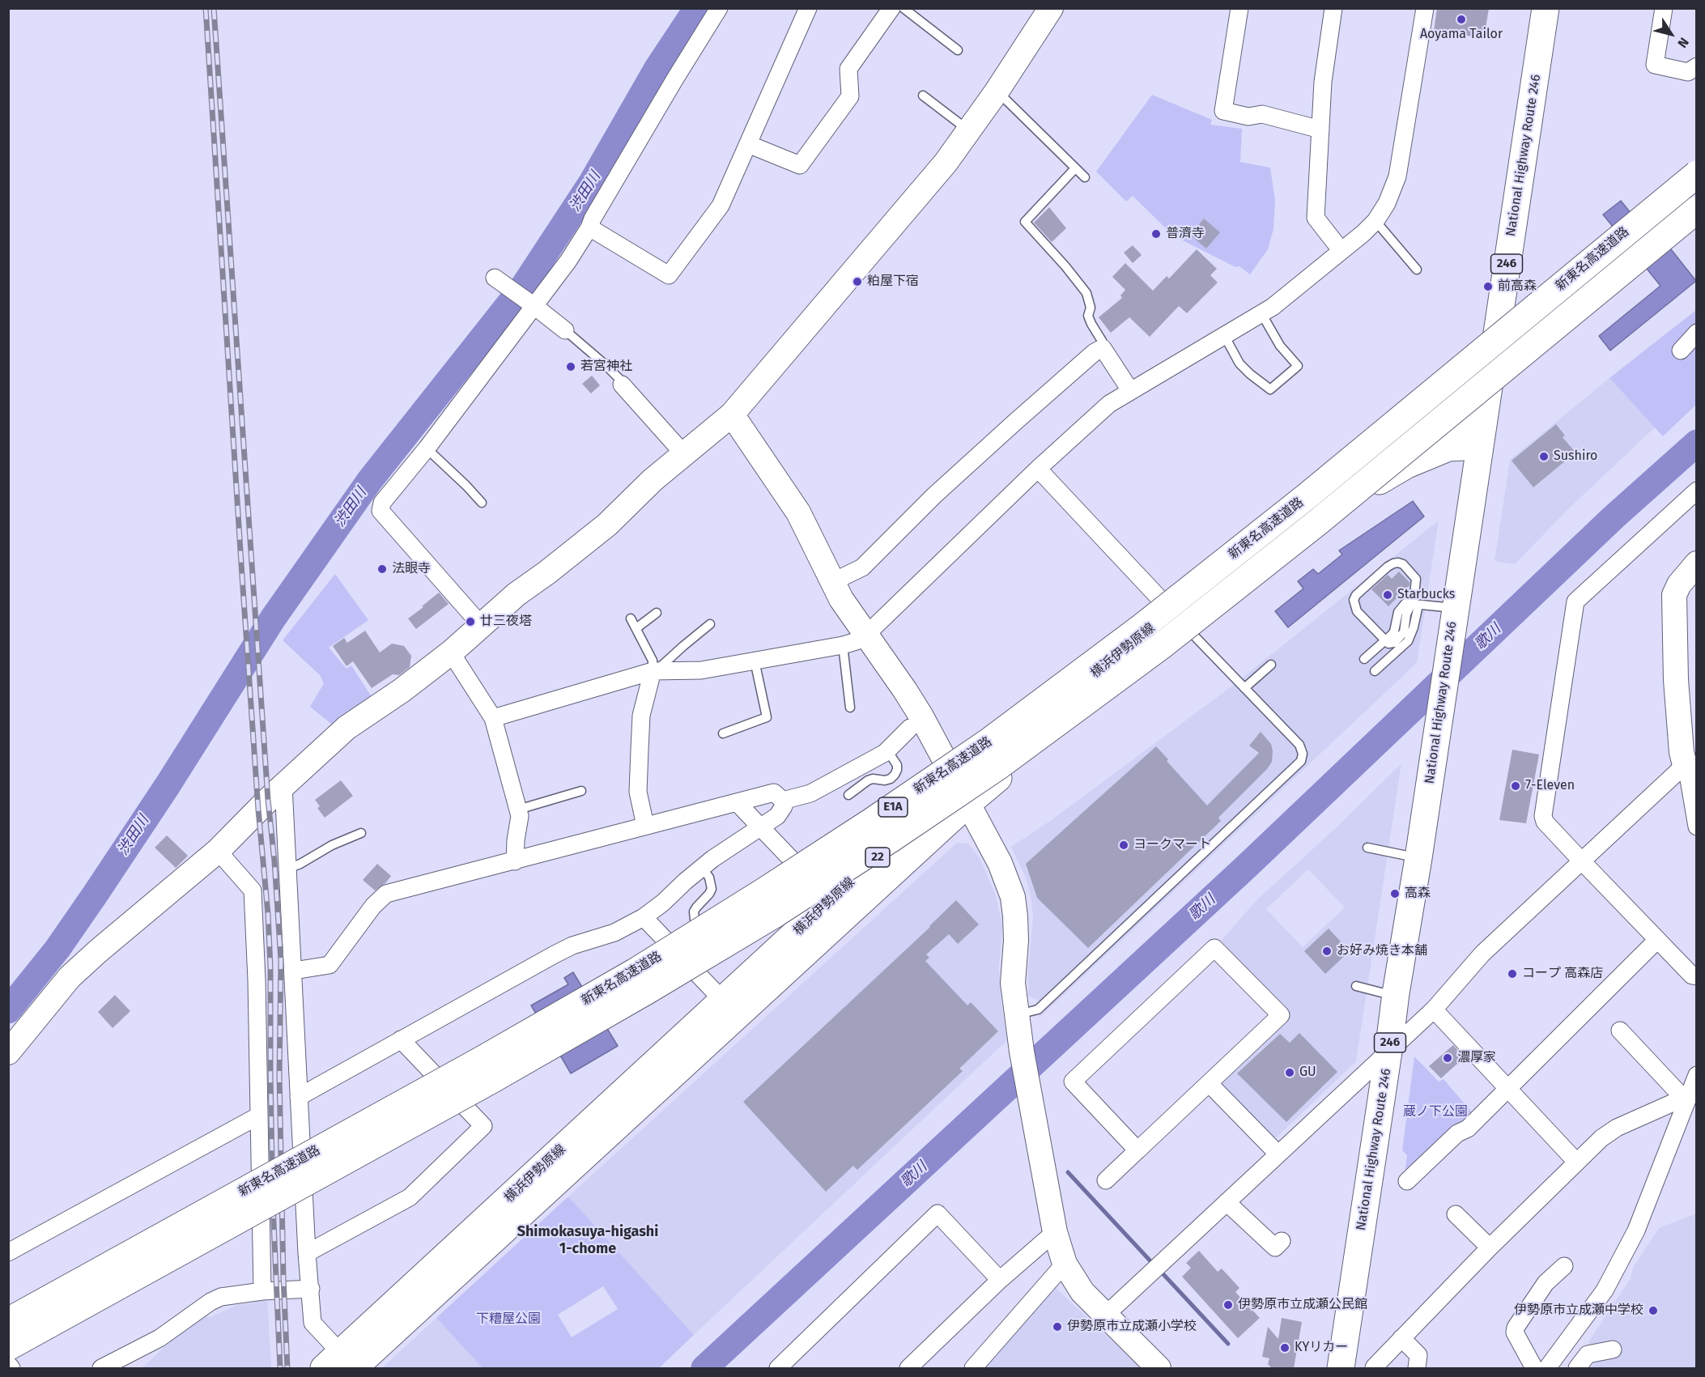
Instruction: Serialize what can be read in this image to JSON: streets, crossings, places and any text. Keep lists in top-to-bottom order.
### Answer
{
  "streets": {
    "main road": [
      "National Highway Route 246",
      "新東名高速道路",
      "246",
      "横浜伊勢原線",
      "E1A",
      "22"
    ]
  },
  "crossings": [
    ["National Highway Route 246", "横浜伊勢原線"]
  ],
  "districts": ["Shimokasuya-higashi 1-chome"],
  "water": ["渋田川", "歌川"],
  "parks": ["蔵ノ下公園", "下糟屋公園"],
  "places": [
    "Aoyama Tailor",
    "普濟寺",
    "粕屋下宿",
    "前高森",
    "若宮神社",
    "Sushiro",
    "法眼寺",
    "Starbucks",
    "廿三夜塔",
    "7-Eleven",
    "ヨークマート",
    "高森",
    "お好み焼き本舗",
    "コープ 高森店",
    "濃厚家",
    "GU",
    "伊勢原市立成瀬公民館",
    "伊勢原市立成瀬中学校",
    "伊勢原市立成瀬小学校",
    "KYリカー"
  ],
  "north": "bottom right"
}
